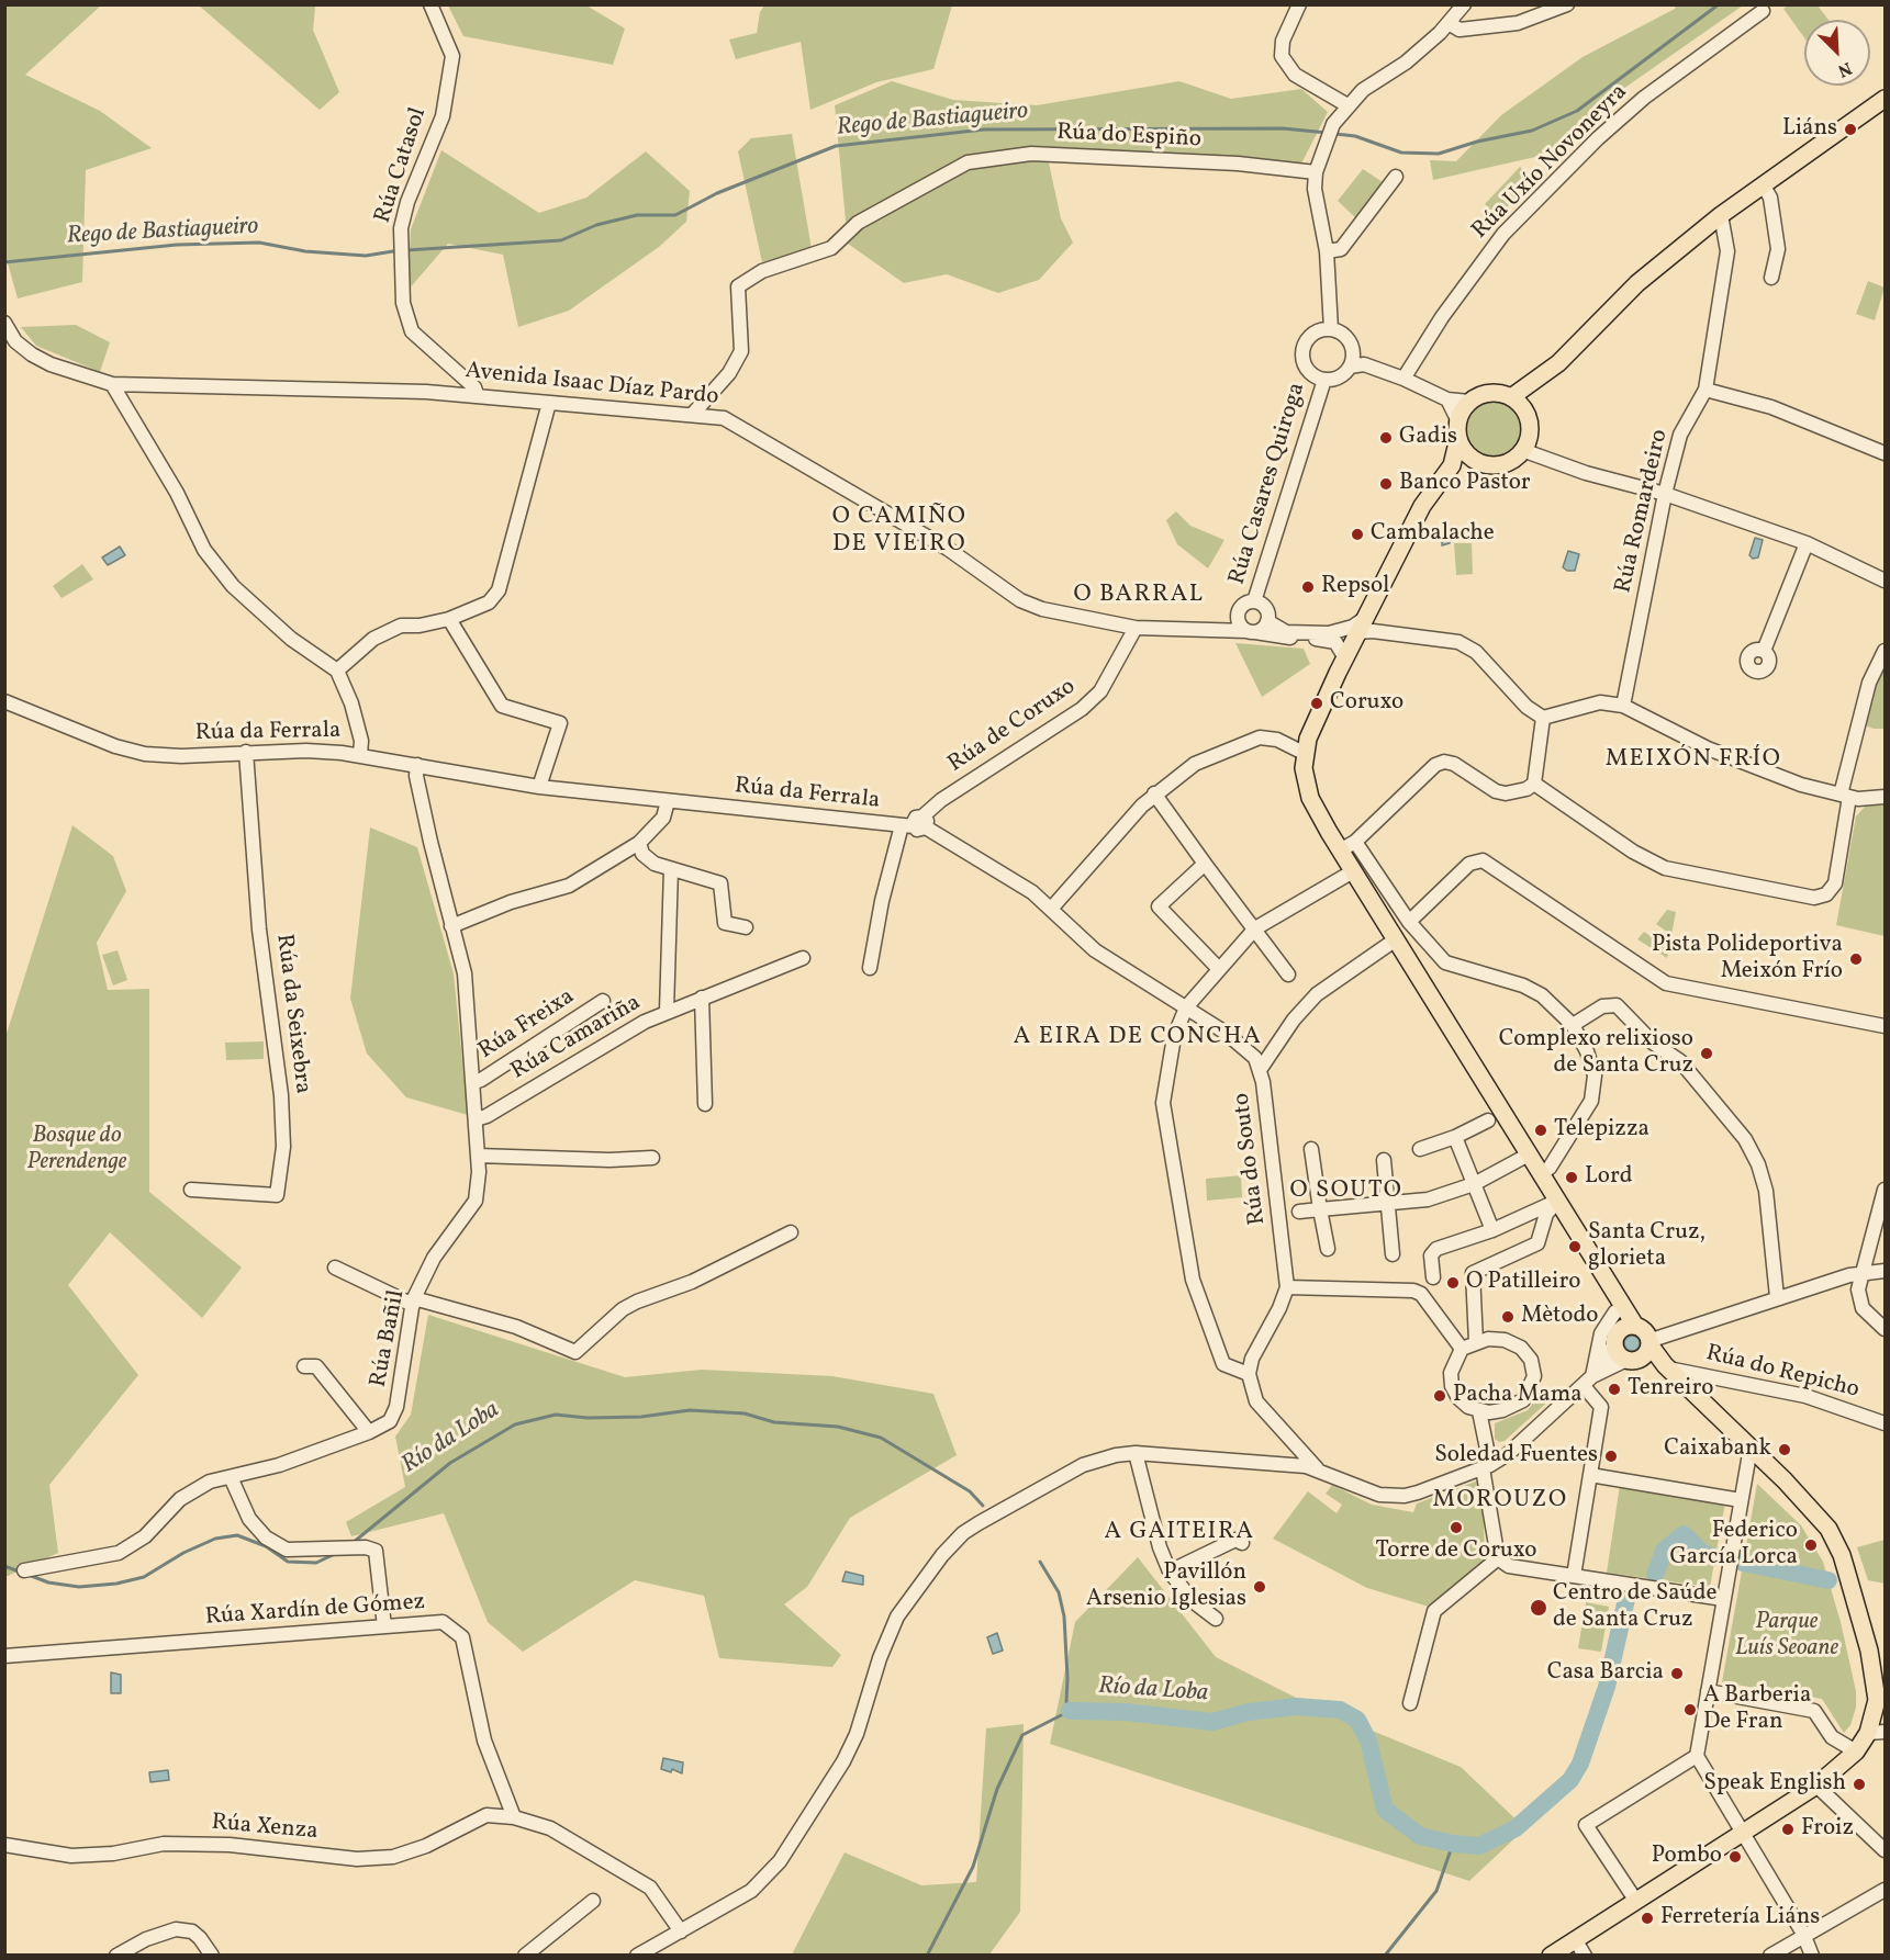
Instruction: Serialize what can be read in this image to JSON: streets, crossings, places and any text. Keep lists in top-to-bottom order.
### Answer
{
  "streets": {
    "street": [
      "Rúa do Espiño",
      "Rúa Uxío Novoneyra",
      "Rúa Catasol",
      "Avenida Isaac Díaz Pardo",
      "Rúa Casares Quiroga",
      "Rúa Romardeiro",
      "Rúa de Coruxo",
      "Rúa da Ferrala",
      "Rúa da Seixebra",
      "Rúa Freixa",
      "Rúa Camariña",
      "Rúa do Souto",
      "Rúa Bañil",
      "Rúa do Repicho",
      "Rúa Xardín de Gómez",
      "Rúa Xenza"
    ]
  },
  "crossings": [
    ["Rúa do Espiño", "Avenida Isaac Díaz Pardo"],
    ["Rúa Catasol", "Avenida Isaac Díaz Pardo"],
    ["Avenida Isaac Díaz Pardo", "Rúa Casares Quiroga"],
    ["Avenida Isaac Díaz Pardo", "Rúa de Coruxo"],
    ["Rúa de Coruxo", "Rúa da Ferrala"],
    ["Rúa de Coruxo", "Rúa do Souto"],
    ["Rúa da Ferrala", "Rúa da Seixebra"],
    ["Rúa da Ferrala", "Rúa do Souto"],
    ["Rúa da Ferrala", "Rúa Bañil"],
    ["Rúa Freixa", "Rúa Bañil"],
    ["Rúa Camariña", "Rúa Bañil"],
    ["Rúa Xardín de Gómez", "Rúa Xenza"]
  ],
  "districts": [
    "O CAMIÑO DE VIEIRO",
    "O BARRAL",
    "MEIXÓN FRÍO",
    "A EIRA DE CONCHA",
    "O SOUTO",
    "MOROUZO",
    "A GAITEIRA"
  ],
  "water": ["Rego de Bastiagueiro", "Río da Loba"],
  "parks": ["Bosque do Perendenge", "Parque Luís Seoane"],
  "places": [
    "Liáns",
    "Gadis",
    "Banco Pastor",
    "Cambalache",
    "Repsol",
    "Coruxo",
    "Pista Polideportiva Meixón Frío",
    "Complexo relixioso de Santa Cruz",
    "Telepizza",
    "Lord",
    "Santa Cruz, glorieta",
    "O Patilleiro",
    "Mètodo",
    "Tenreiro",
    "Pacha Mama",
    "Caixabank",
    "Soledad Fuentes",
    "Torre de Coruxo",
    "Federico García Lorca",
    "Pavillón Arsenio Iglesias",
    "Centro de Saúde de Santa Cruz",
    "Casa Barcia",
    "A Barberia De Fran",
    "Speak English",
    "Froiz",
    "Pombo",
    "Ferretería Liáns"
  ],
  "north": "bottom right"
}
